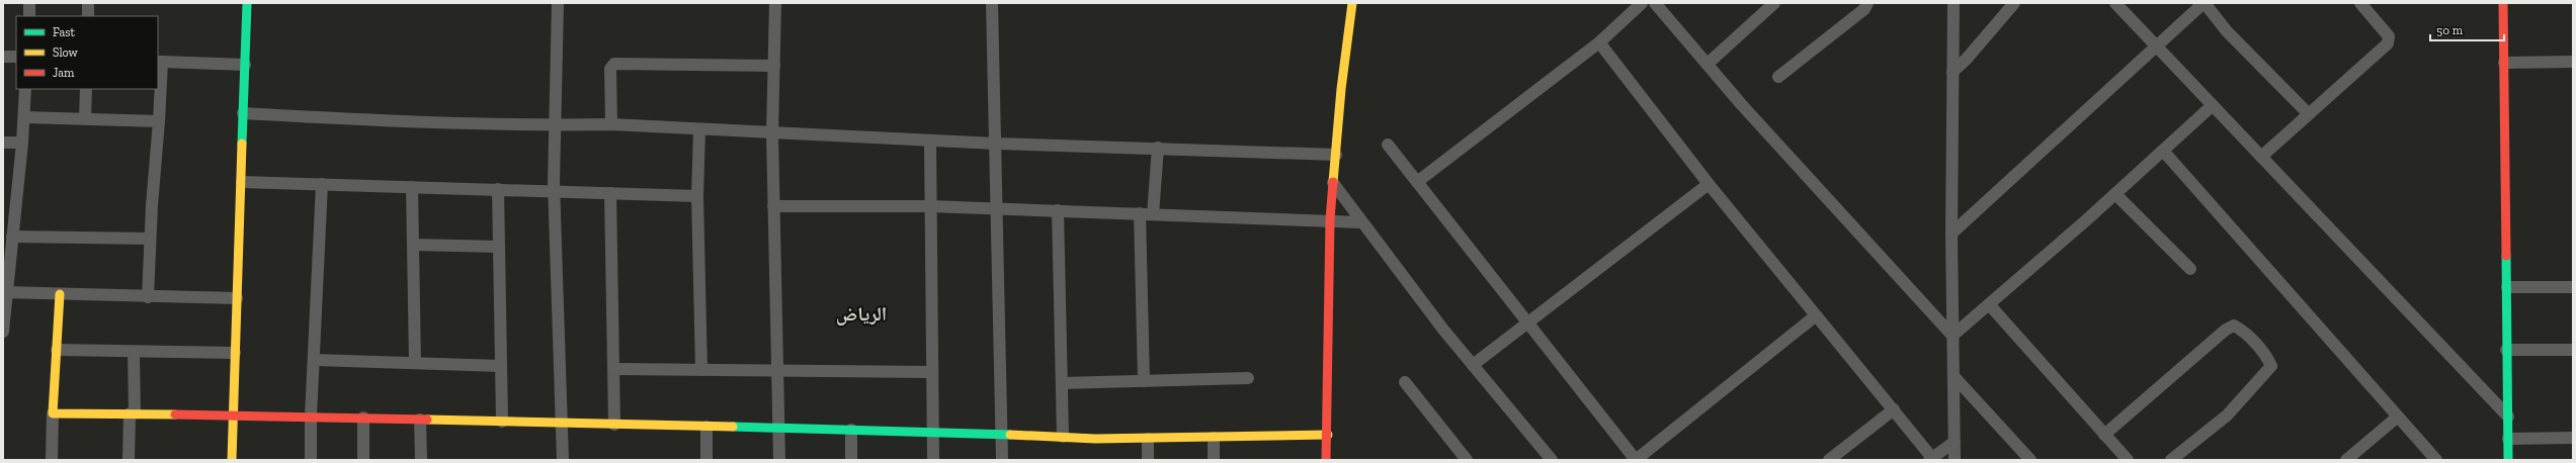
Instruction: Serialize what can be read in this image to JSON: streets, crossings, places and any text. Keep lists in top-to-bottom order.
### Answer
{
  "districts": ["الرياض"],
  "legend": ["Fast", "Slow", "Jam"],
  "scale_bar": "50 m"
}
